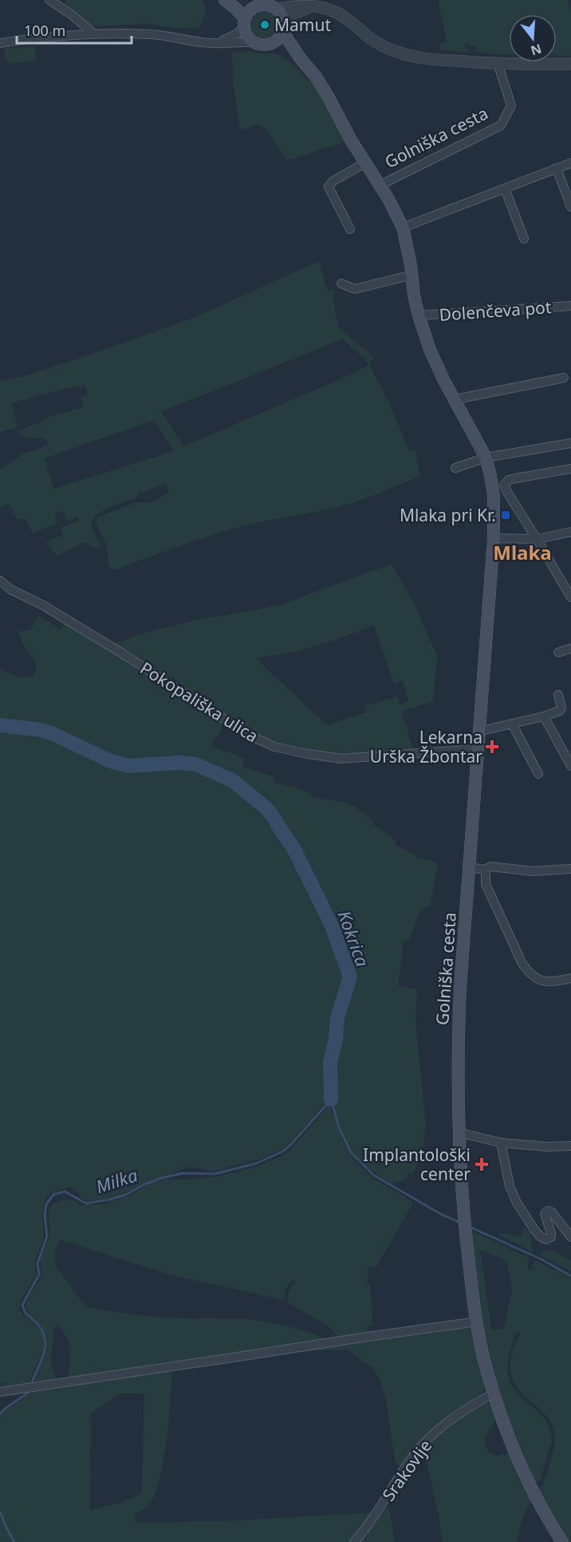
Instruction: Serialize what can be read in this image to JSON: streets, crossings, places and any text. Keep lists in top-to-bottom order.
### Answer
{
  "streets": {
    "main road": ["Golniška cesta"],
    "street": ["Dolenčeva pot", "Pokopališka ulica", "Srakovlje"]
  },
  "crossings": [
    ["Golniška cesta", "Dolenčeva pot"],
    ["Golniška cesta", "Pokopališka ulica"],
    ["Golniška cesta", "Srakovlje"]
  ],
  "districts": ["Mlaka"],
  "water": ["Kokrica", "Milka"],
  "places": {
    "other": ["Mamut"],
    "transit": ["Mlaka pri Kr."],
    "health": ["Lekarna Urška Žbontar", "Implantološki center"]
  },
  "scale_bar": "100 m",
  "north": "bottom"
}
